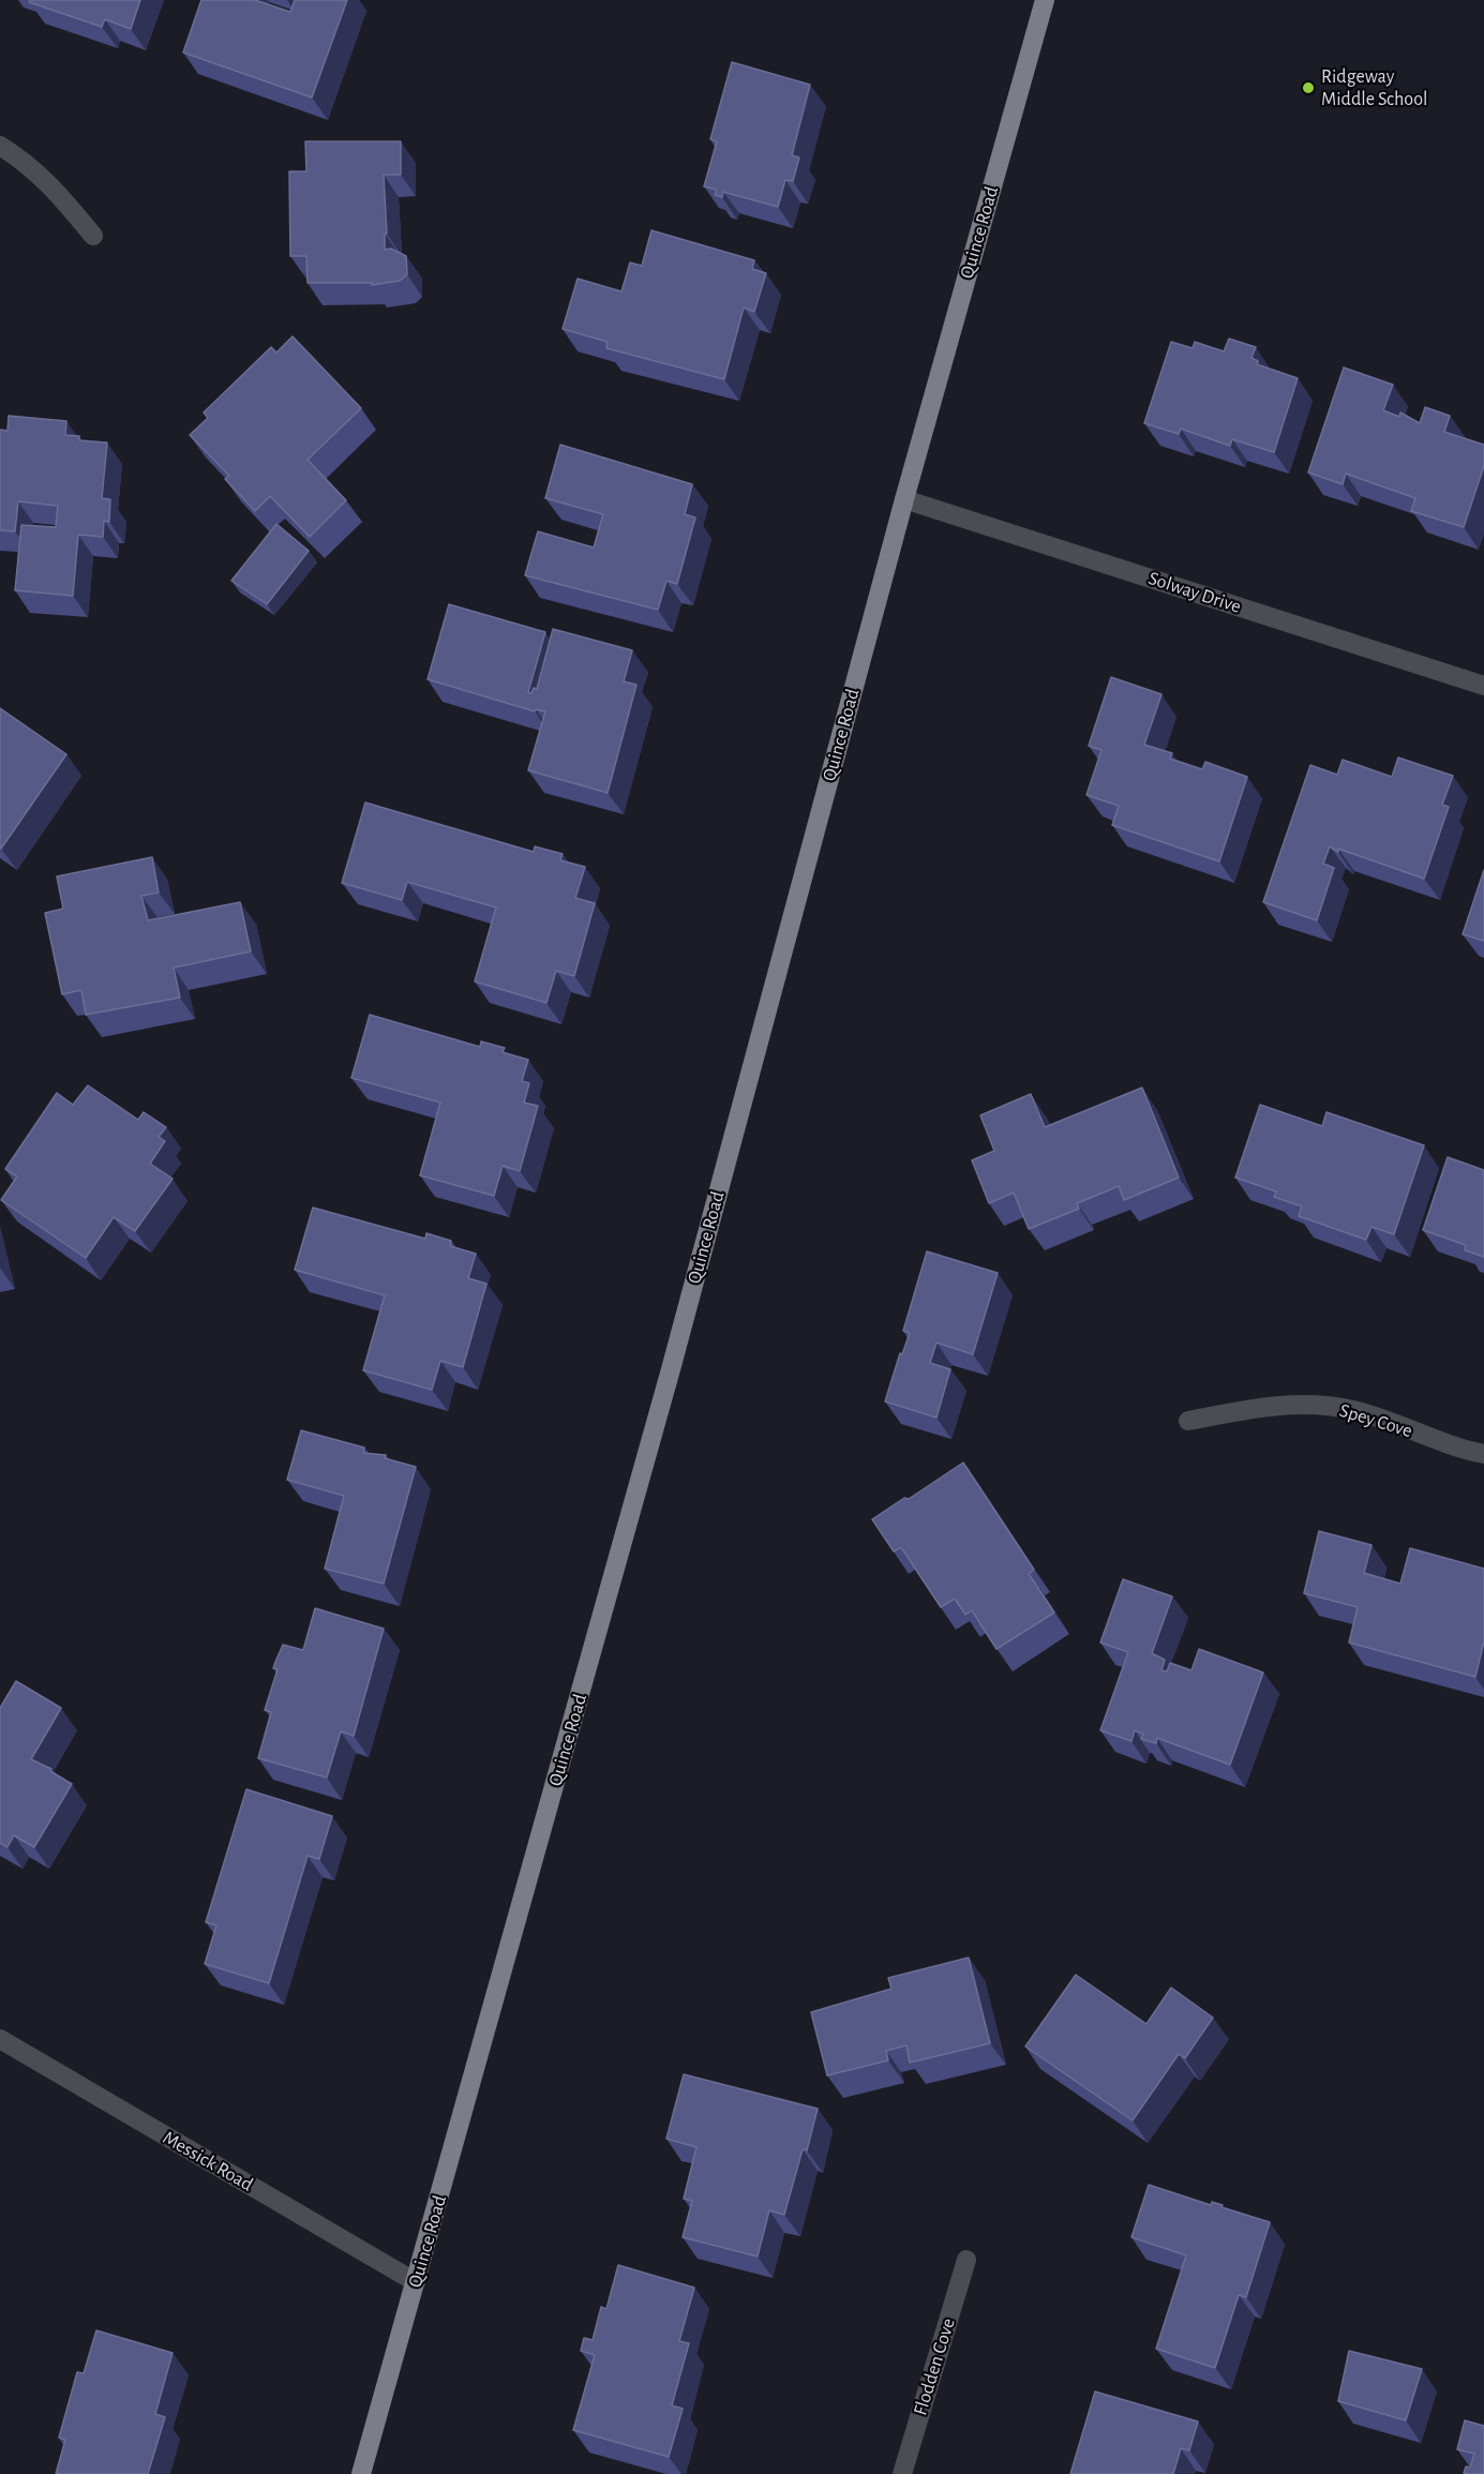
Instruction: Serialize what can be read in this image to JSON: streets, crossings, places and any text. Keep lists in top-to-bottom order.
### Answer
{
  "streets": {
    "main road": ["Quince Road"],
    "street": [
      "Solway Drive",
      "Spey Cove",
      "Messick Road",
      "Flodden Cove"
    ]
  },
  "crossings": [
    ["Quince Road", "Solway Drive"],
    ["Quince Road", "Messick Road"]
  ],
  "places": ["Ridgeway Middle School"]
}
